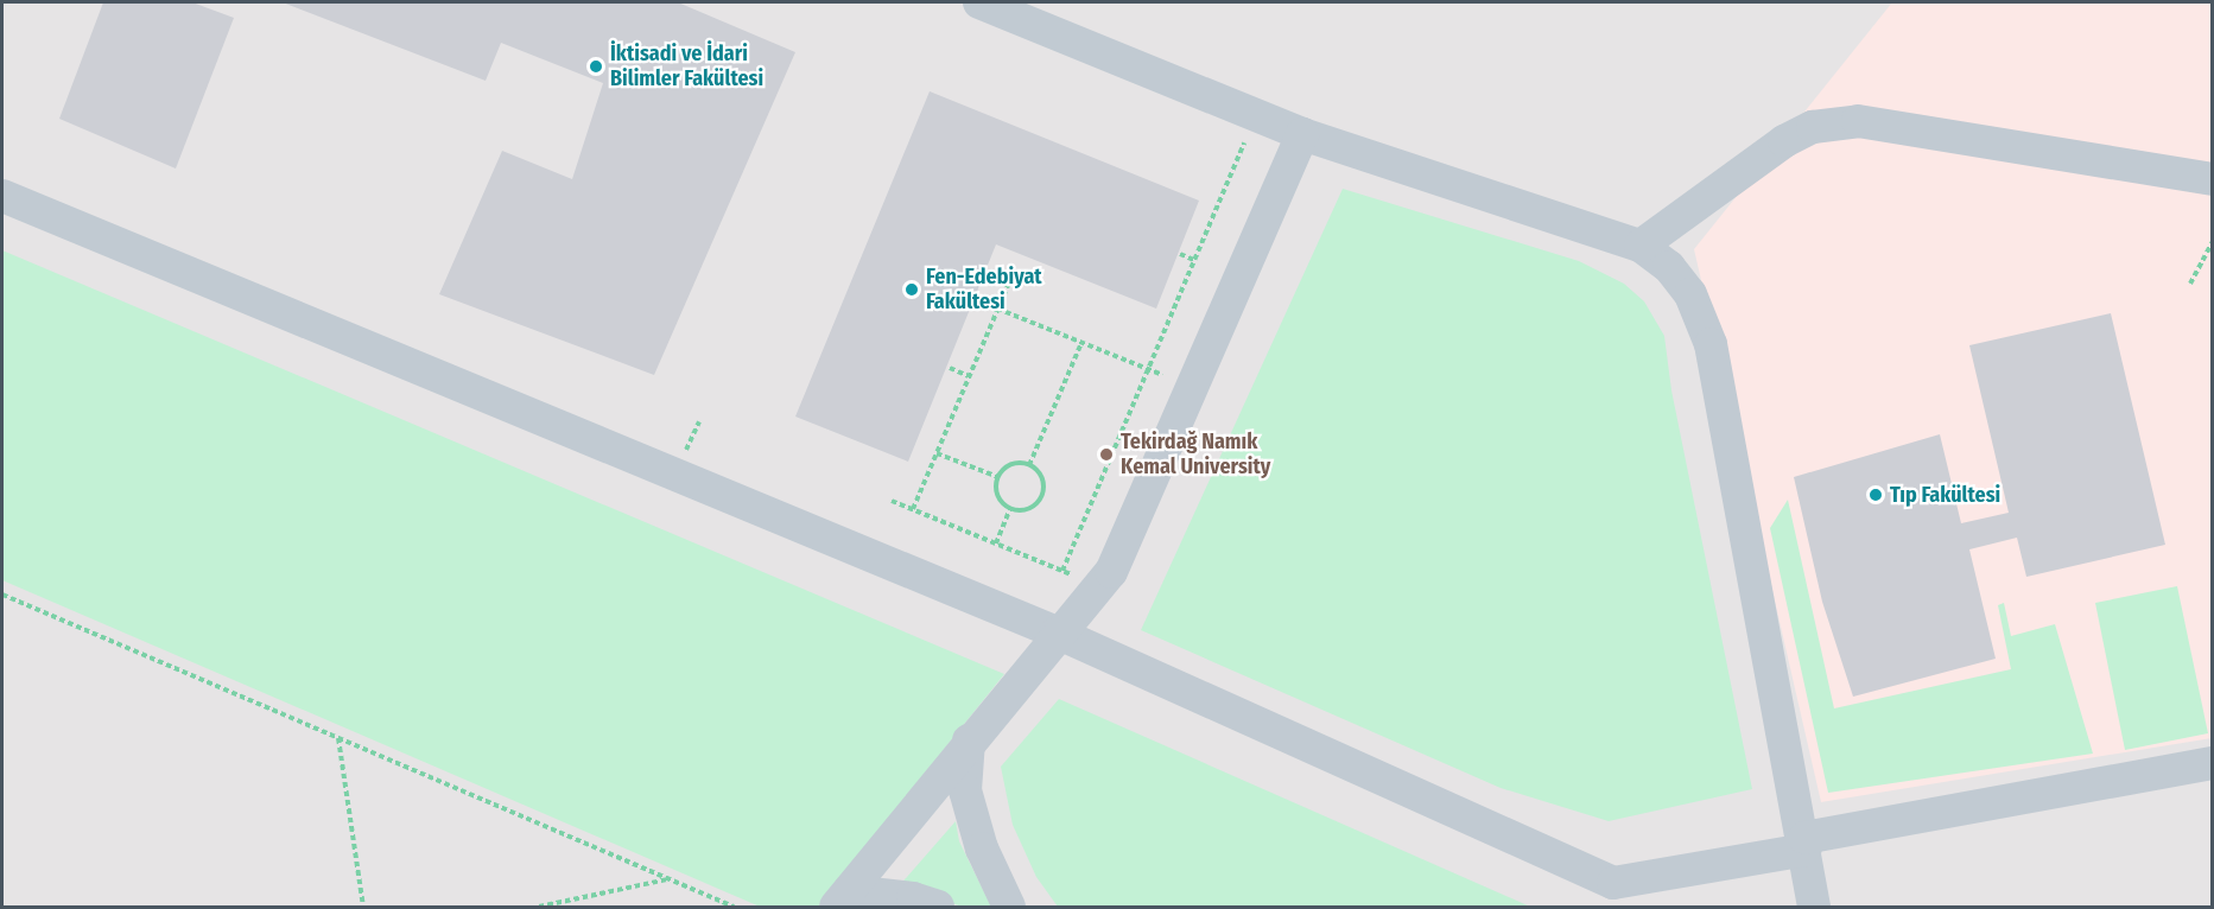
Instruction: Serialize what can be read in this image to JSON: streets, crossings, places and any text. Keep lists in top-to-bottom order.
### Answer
{
  "places": [
    "İktisadi ve İdari Bilimler Fakültesi",
    "Fen-Edebiyat Fakültesi",
    "Tekirdağ Namık Kemal University",
    "Tıp Fakültesi"
  ]
}
